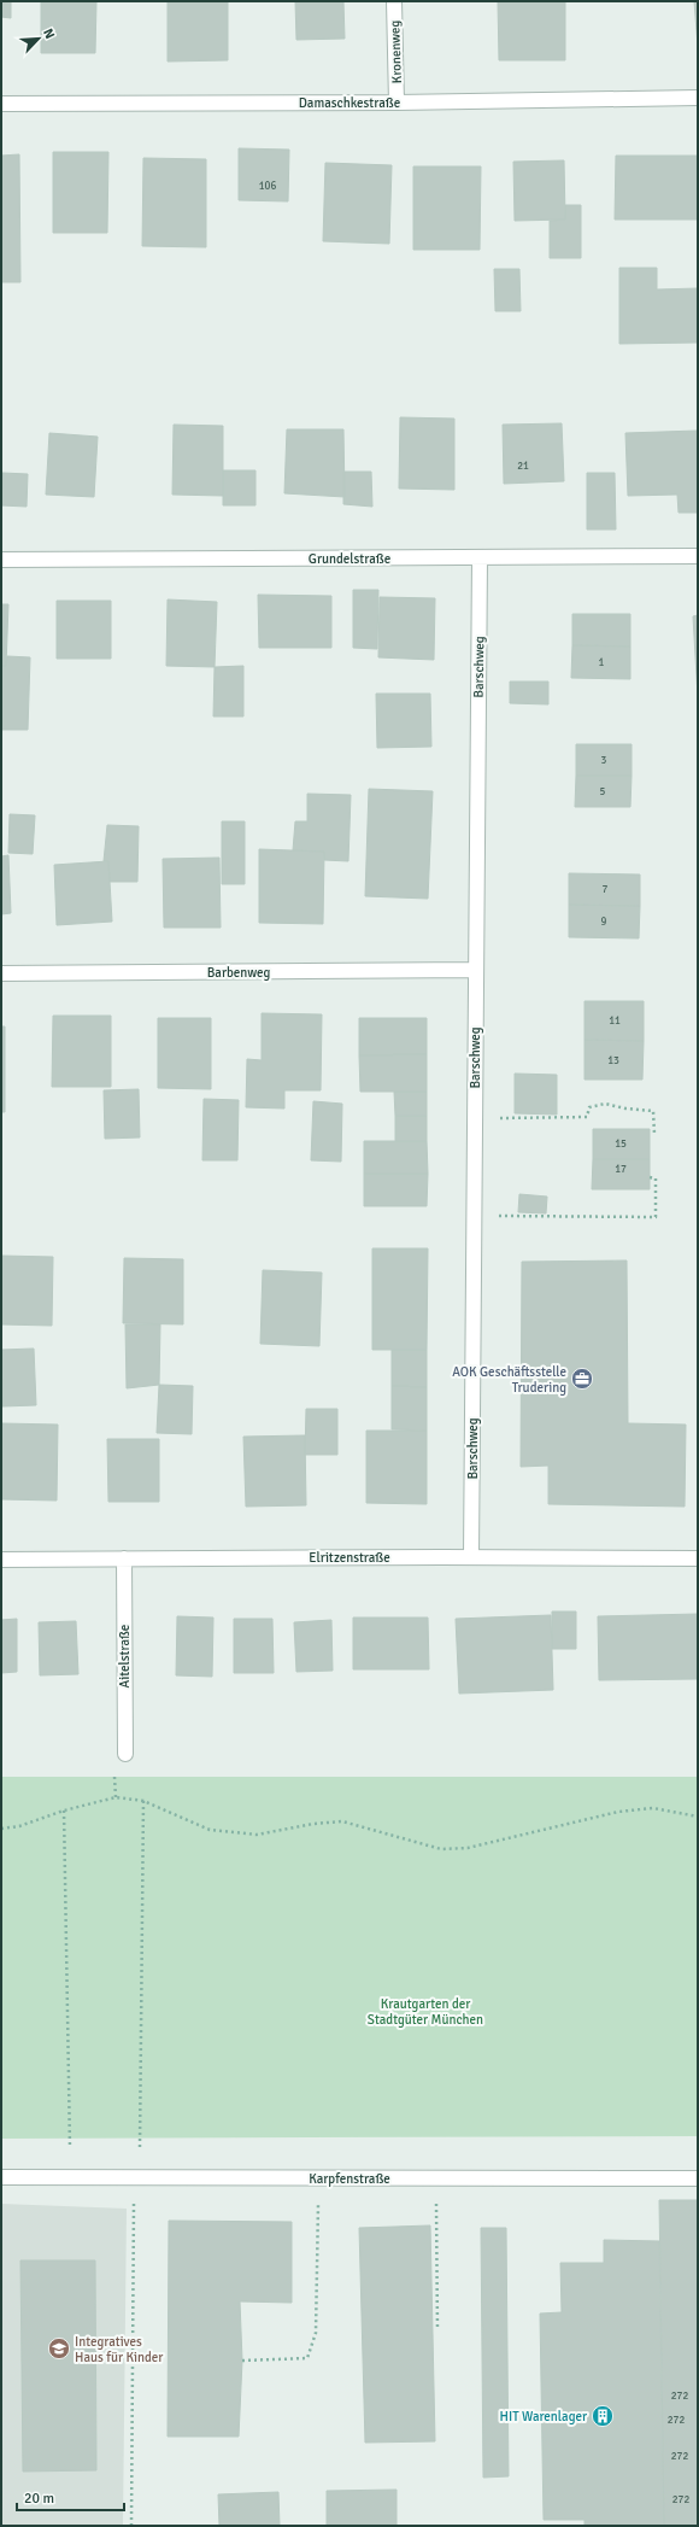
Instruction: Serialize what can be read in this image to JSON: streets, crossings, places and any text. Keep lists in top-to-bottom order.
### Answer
{
  "streets": {
    "street": [
      "Kronenweg",
      "Damaschkestraße",
      "Grundelstraße",
      "Barschweg",
      "Barbenweg",
      "Elritzenstraße",
      "Aitelstraße",
      "Karpfenstraße"
    ]
  },
  "crossings": [
    ["Kronenweg", "Damaschkestraße"],
    ["Grundelstraße", "Barschweg"],
    ["Barschweg", "Barbenweg"],
    ["Barschweg", "Elritzenstraße"],
    ["Elritzenstraße", "Aitelstraße"]
  ],
  "parks": ["Krautgarten der Stadtgüter München"],
  "places": {
    "office": ["AOK Geschäftsstelle Trudering"],
    "school or university": ["Integratives Haus für Kinder"],
    "building": ["HIT Warenlager"]
  },
  "house_numbers": [
    "106",
    "21",
    "1",
    "3",
    "5",
    "7",
    "9",
    "11",
    "13",
    "15",
    "17",
    "272",
    "272",
    "272",
    "272"
  ],
  "scale_bar": "20 m",
  "north": "top right"
}
